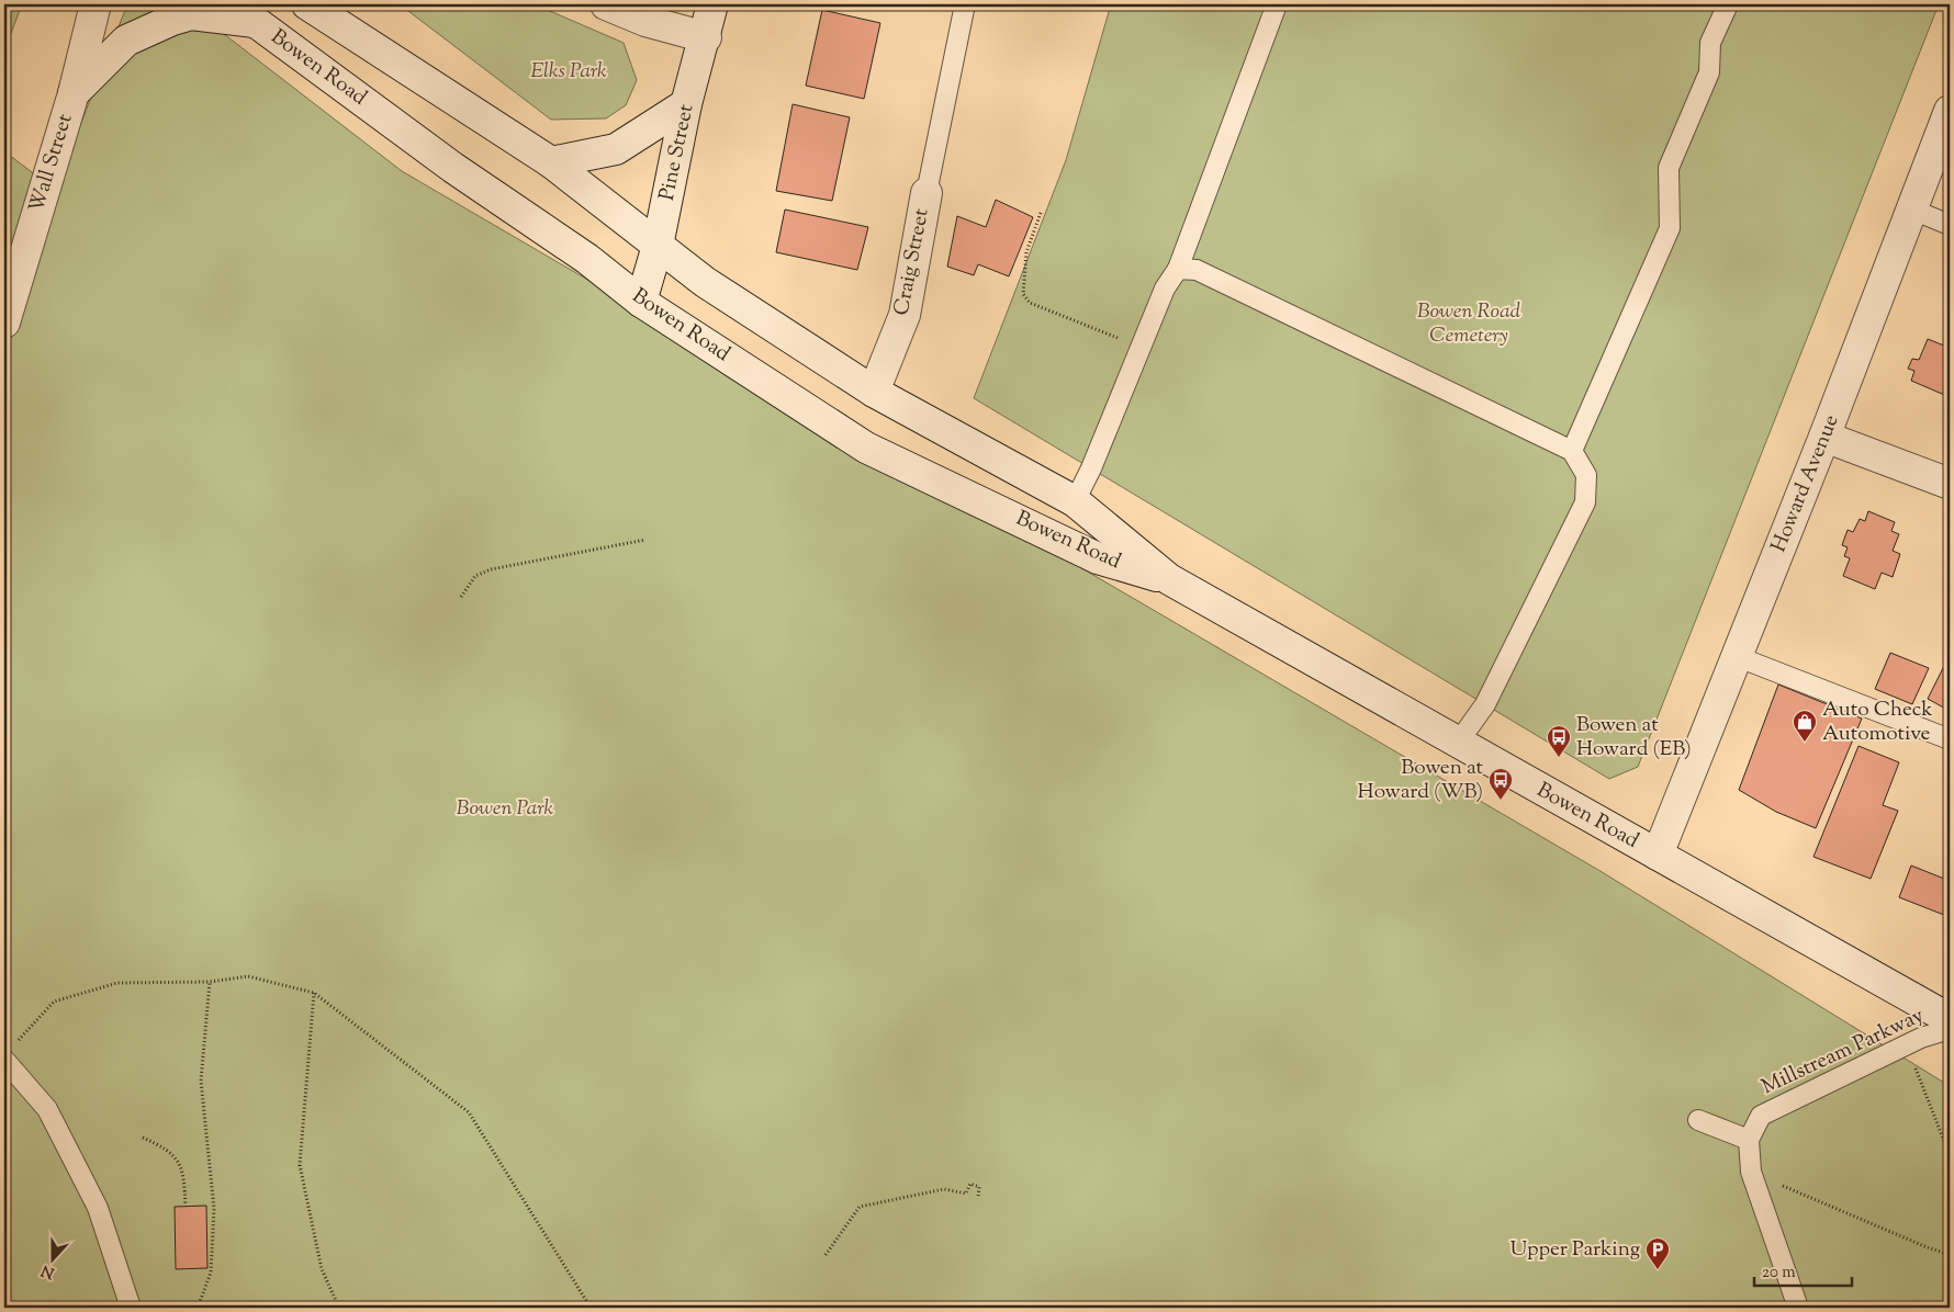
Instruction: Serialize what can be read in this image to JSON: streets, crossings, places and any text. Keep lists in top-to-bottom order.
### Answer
{
  "streets": {
    "main road": [
      "Bowen Road",
      "Pine Street",
      "Wall Street",
      "Craig Street",
      "Howard Avenue"
    ],
    "lane": ["Millstream Parkway"]
  },
  "crossings": [
    ["Bowen Road", "Pine Street"],
    ["Bowen Road", "Craig Street"],
    ["Bowen Road", "Howard Avenue"]
  ],
  "parks": ["Elks Park", "Bowen Road Cemetery", "Bowen Park"],
  "places": {
    "shop": ["Auto Check Automotive"],
    "bus stop": ["Bowen at Howard (EB)", "Bowen at Howard (WB)"],
    "parking": ["Upper Parking"]
  },
  "scale_bar": "20 m",
  "north": "bottom"
}
